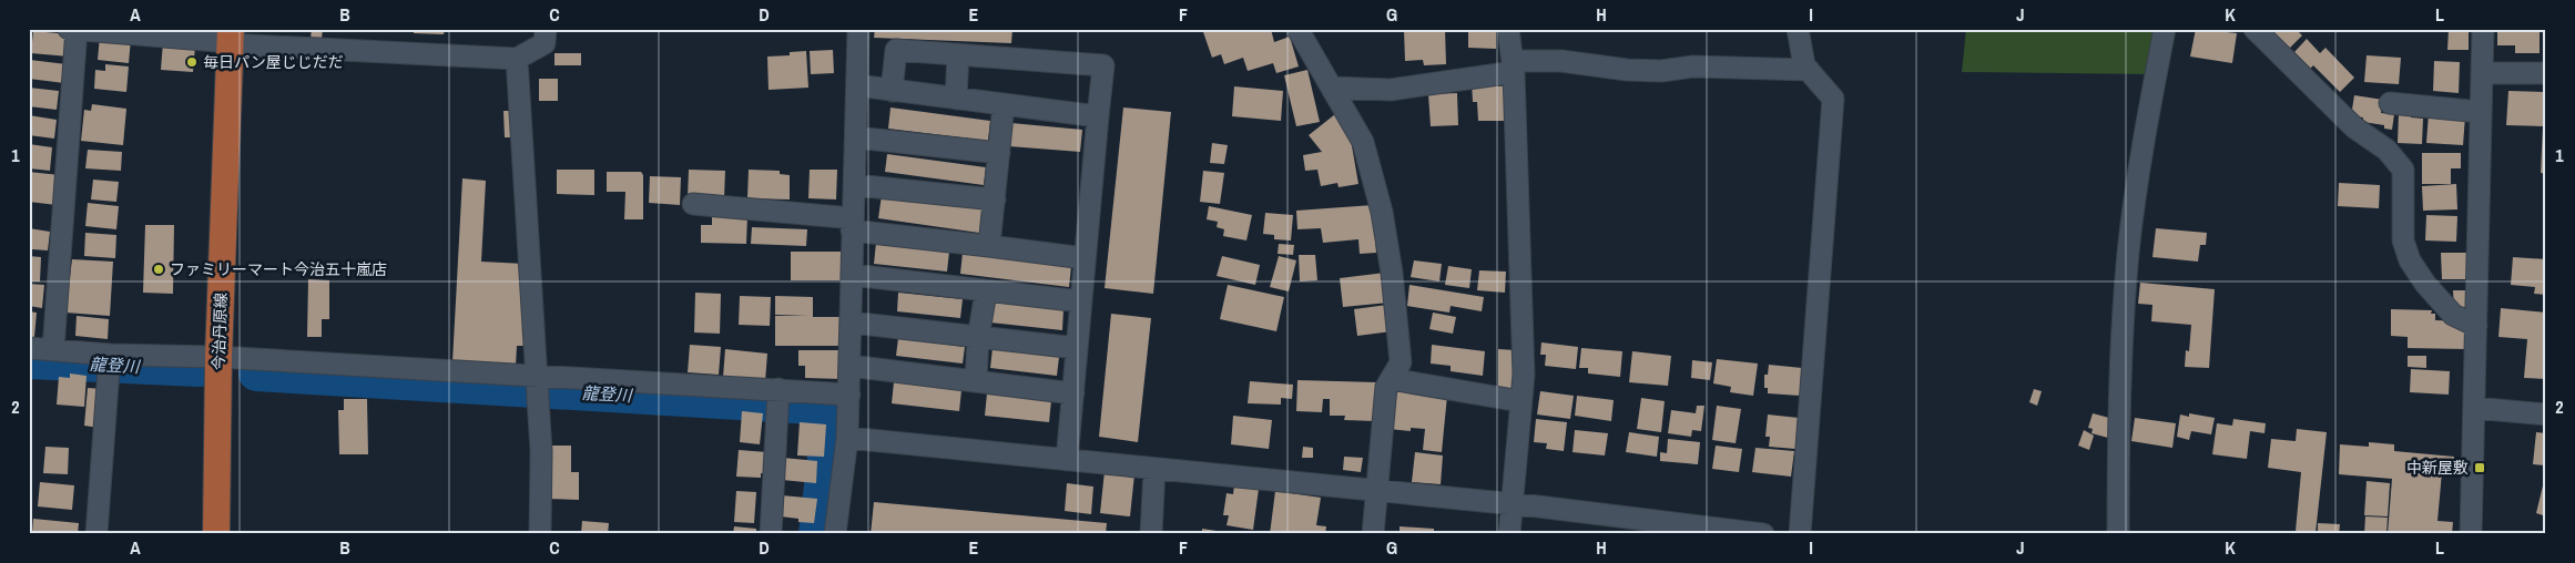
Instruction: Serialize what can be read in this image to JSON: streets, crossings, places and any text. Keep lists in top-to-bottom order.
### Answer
{
  "streets": {
    "main road": ["今治丹原線"]
  },
  "water": ["龍登川"],
  "places": {
    "other": ["毎日パン屋じじだだ", "ファミリーマート今治五十嵐店"],
    "transit": ["中新屋敷"]
  },
  "grid": {
    "columns": [
      "A",
      "B",
      "C",
      "D",
      "E",
      "F",
      "G",
      "H",
      "I",
      "J",
      "K",
      "L"
    ],
    "rows": ["1", "2"]
  }
}
